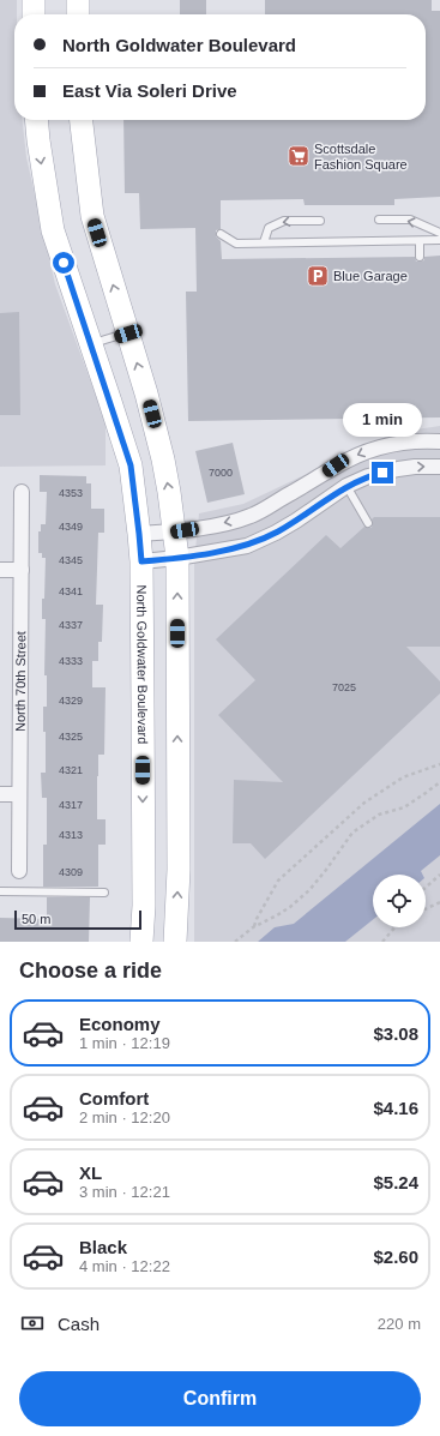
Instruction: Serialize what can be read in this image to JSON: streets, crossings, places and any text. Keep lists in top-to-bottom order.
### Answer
{
  "streets": {
    "main road": ["North Goldwater Boulevard"],
    "street": ["North 70th Street"]
  },
  "places": {
    "supermarket": ["Scottsdale Fashion Square"],
    "parking": ["Blue Garage"]
  },
  "house_numbers": [
    "7000",
    "4353",
    "4349",
    "4345",
    "4341",
    "4337",
    "4333",
    "7025",
    "4329",
    "4325",
    "4321",
    "4317",
    "4313",
    "4309"
  ],
  "scale_bar": "50 m",
  "page": {
    "banner": ["North Goldwater Boulevard", "East Via Soleri Drive"],
    "bubble": "1 min",
    "scale": "50 m",
    "heading": "Choose a ride",
    "list": [
      {
        "name": "Economy",
        "note": "1 min · 12:19",
        "value": "$3.08"
      },
      {
        "name": "Comfort",
        "note": "2 min · 12:20",
        "value": "$4.16"
      },
      {
        "name": "XL",
        "note": "3 min · 12:21",
        "value": "$5.24"
      },
      {
        "name": "Black",
        "note": "4 min · 12:22",
        "value": "$2.60"
      }
    ],
    "pay": ["Cash", "220 m"],
    "buttons": "Confirm"
  }
}
